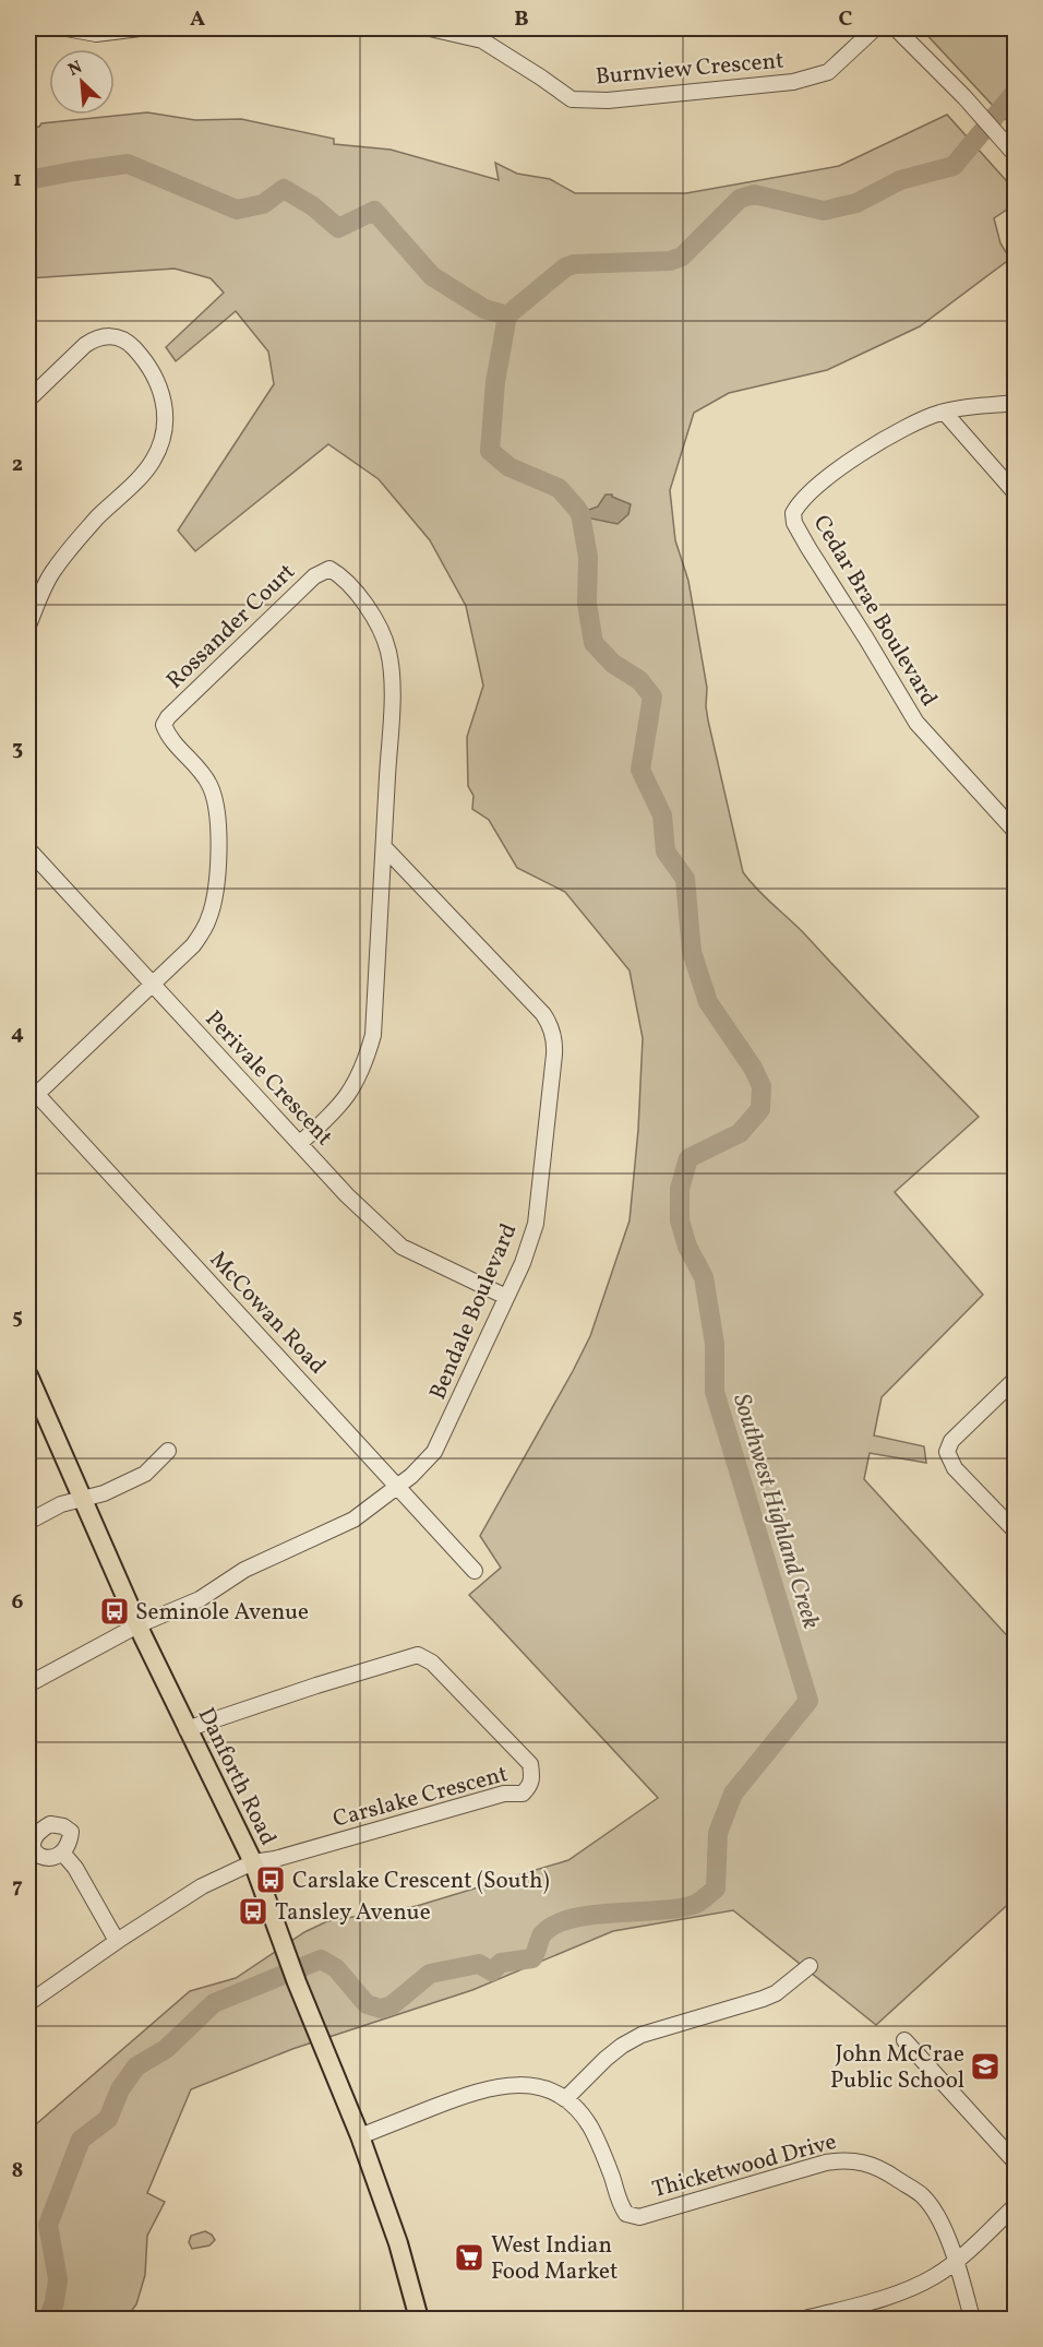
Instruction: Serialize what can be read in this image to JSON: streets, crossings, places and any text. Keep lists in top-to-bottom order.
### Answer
{
  "streets": {
    "main road": ["Danforth Road"],
    "street": [
      "Burnview Crescent",
      "Cedar Brae Boulevard",
      "Rossander Court",
      "Perivale Crescent",
      "Bendale Boulevard",
      "McCowan Road",
      "Carslake Crescent",
      "Thicketwood Drive"
    ]
  },
  "crossings": [
    ["Rossander Court", "Perivale Crescent"],
    ["Rossander Court", "Bendale Boulevard"],
    ["Rossander Court", "McCowan Road"],
    ["Perivale Crescent", "Bendale Boulevard"],
    ["Bendale Boulevard", "McCowan Road"],
    ["Danforth Road", "Carslake Crescent"],
    ["Danforth Road", "Thicketwood Drive"]
  ],
  "water": ["Southwest Highland Creek"],
  "places": {
    "bus stop": ["Seminole Avenue", "Carslake Crescent (South)", "Tansley Avenue"],
    "school or university": ["John McCrae Public School"],
    "supermarket": ["West Indian Food Market"]
  },
  "north": "top left",
  "grid": {
    "columns": ["A", "B", "C"],
    "rows": [
      "1",
      "2",
      "3",
      "4",
      "5",
      "6",
      "7",
      "8"
    ]
  }
}
